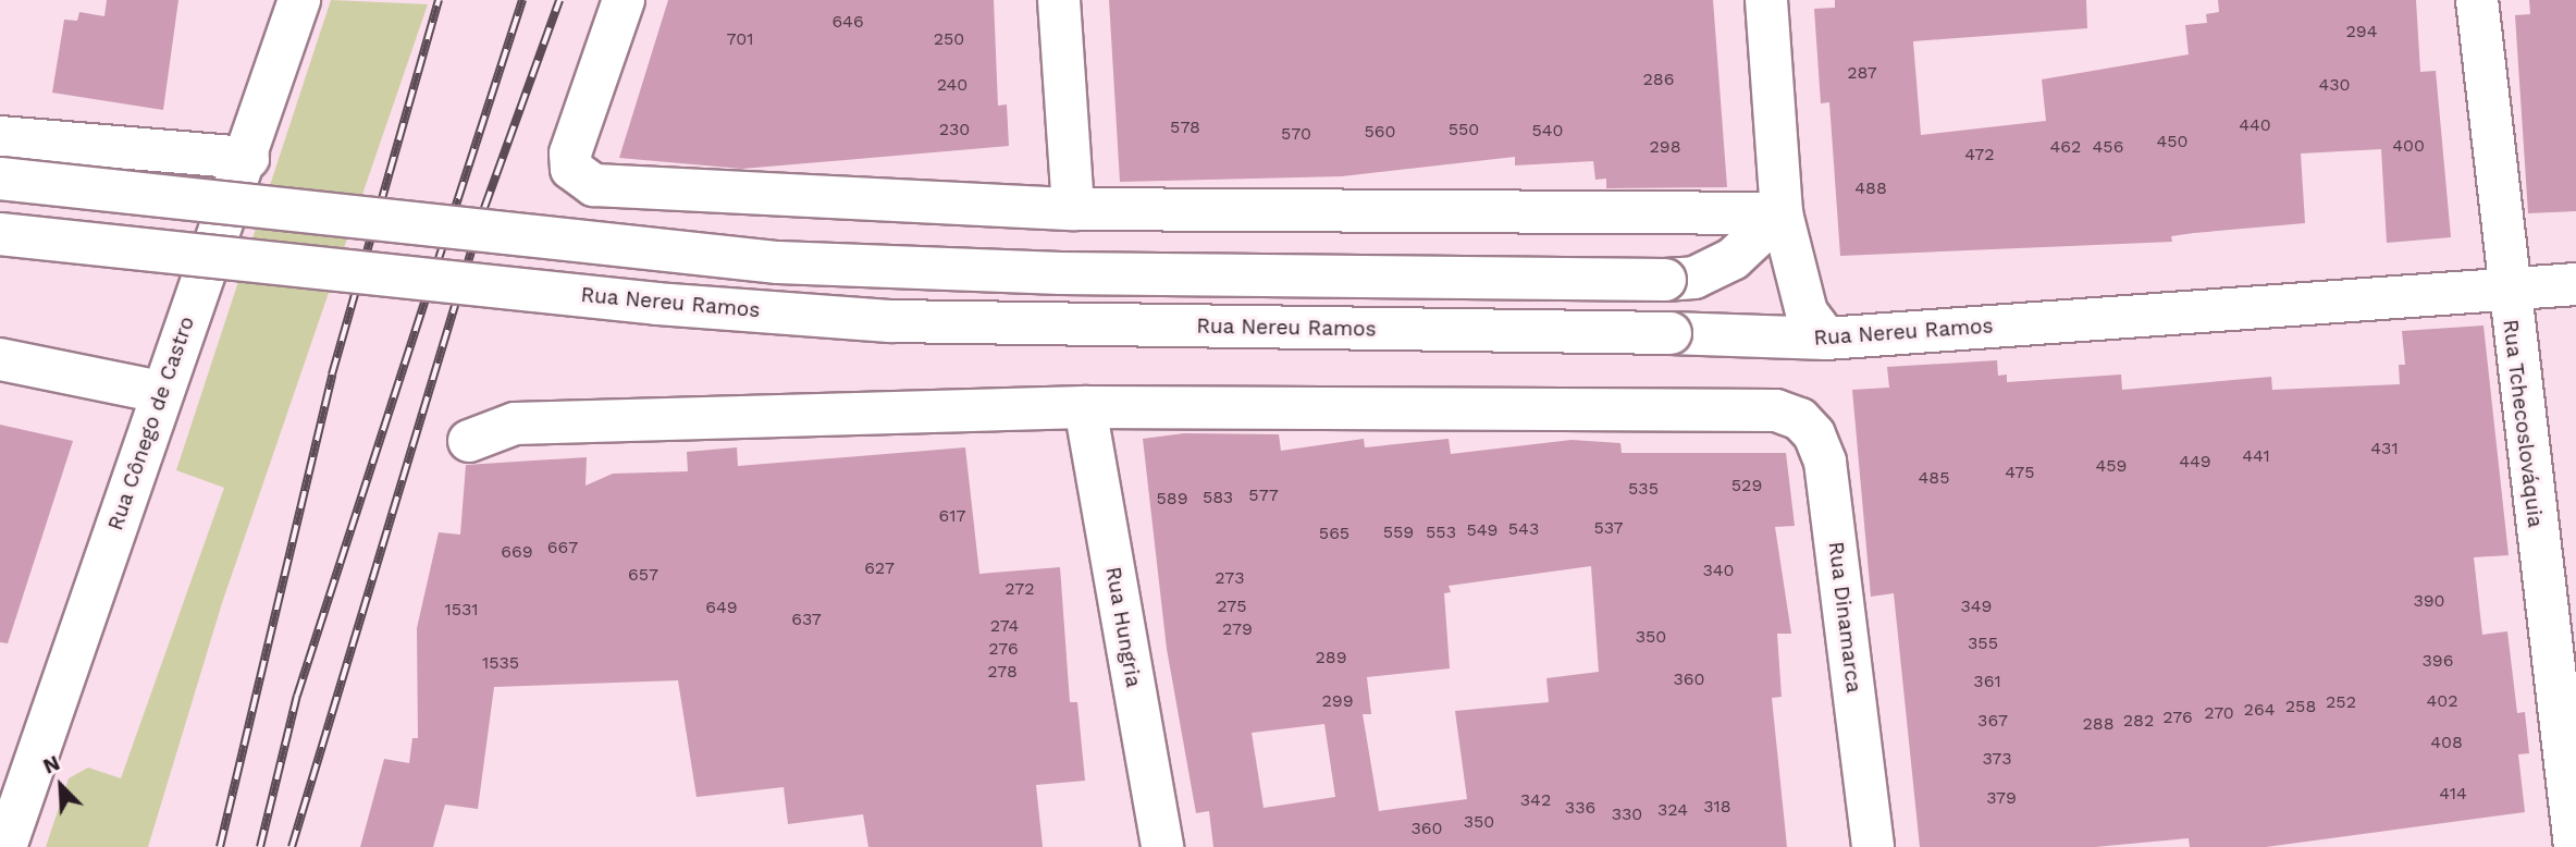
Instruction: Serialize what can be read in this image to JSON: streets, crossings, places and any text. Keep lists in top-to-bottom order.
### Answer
{
  "streets": {
    "street": [
      "Rua Nereu Ramos",
      "Rua Cônego de Castro",
      "Rua Tchecoslováquia",
      "Rua Dinamarca",
      "Rua Hungria"
    ]
  },
  "crossings": [
    ["Rua Nereu Ramos", "Rua Tchecoslováquia"],
    ["Rua Dinamarca", "Rua Hungria"]
  ],
  "house_numbers": [
    "646",
    "294",
    "701",
    "250",
    "287",
    "286",
    "240",
    "430",
    "440",
    "578",
    "230",
    "550",
    "540",
    "560",
    "570",
    "450",
    "400",
    "298",
    "462",
    "456",
    "472",
    "488",
    "431",
    "441",
    "449",
    "459",
    "475",
    "485",
    "529",
    "535",
    "577",
    "583",
    "589",
    "617",
    "537",
    "543",
    "549",
    "559",
    "553",
    "565",
    "667",
    "669",
    "627",
    "340",
    "657",
    "273",
    "272",
    "390",
    "275",
    "349",
    "649",
    "1531",
    "637",
    "274",
    "279",
    "350",
    "355",
    "276",
    "289",
    "396",
    "1535",
    "278",
    "360",
    "361",
    "299",
    "402",
    "252",
    "258",
    "264",
    "270",
    "276",
    "367",
    "282",
    "288",
    "408",
    "373",
    "414",
    "379",
    "342",
    "318",
    "336",
    "324",
    "330",
    "350",
    "360"
  ],
  "north": "top left"
}
